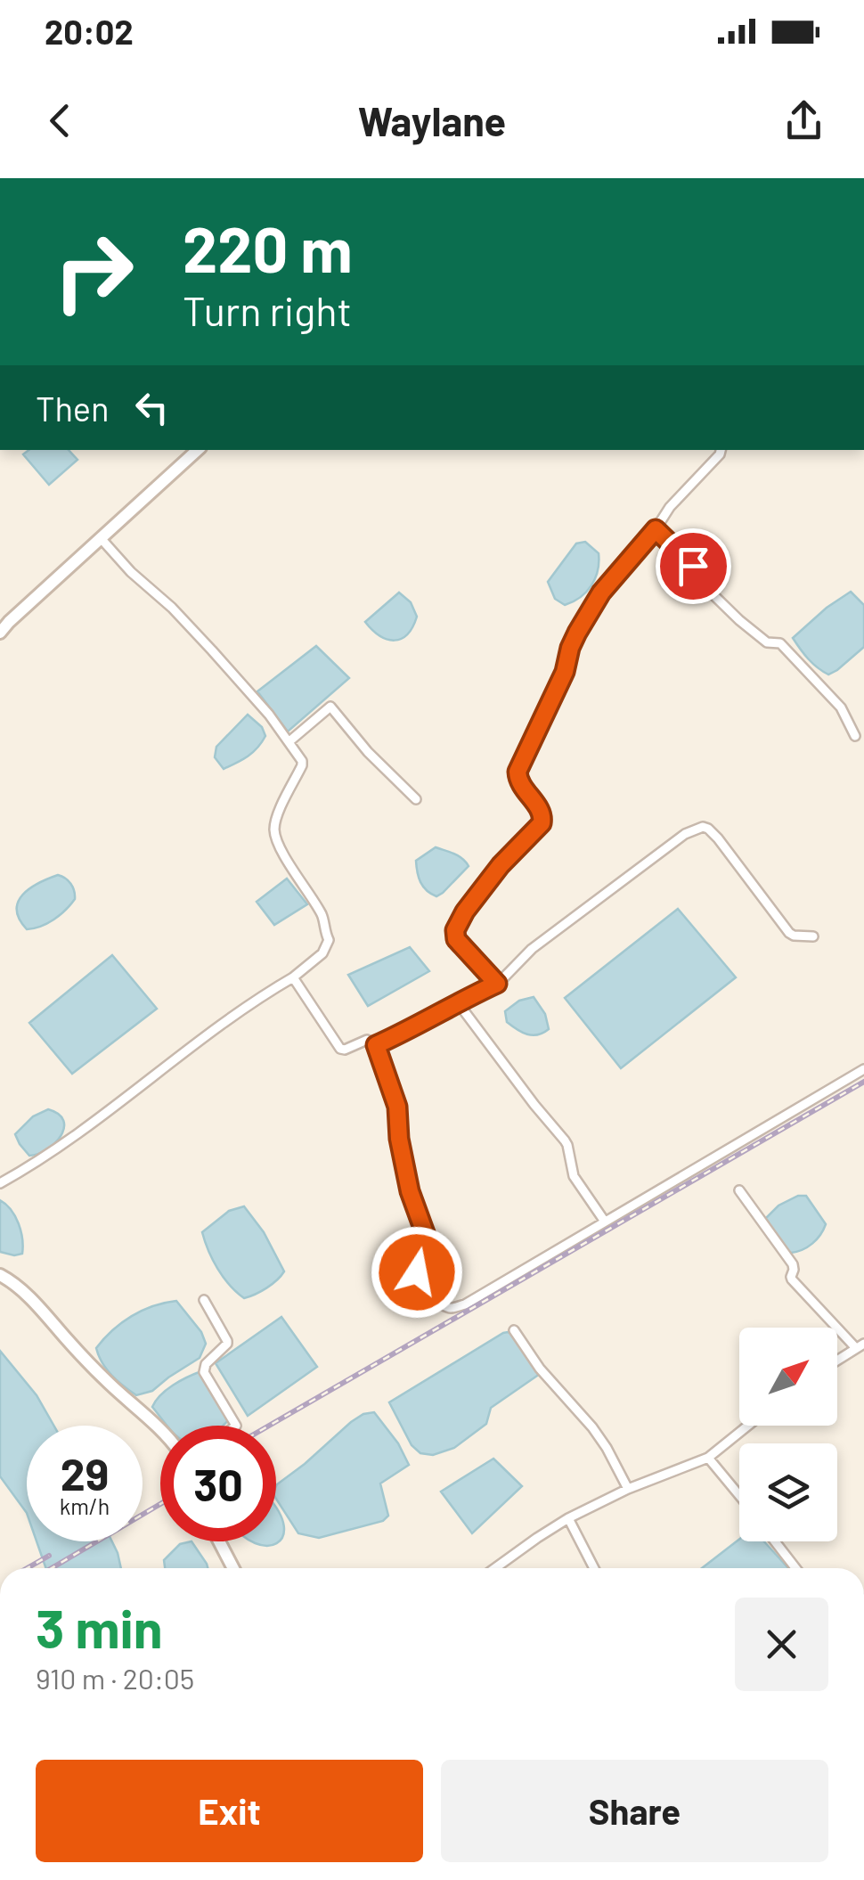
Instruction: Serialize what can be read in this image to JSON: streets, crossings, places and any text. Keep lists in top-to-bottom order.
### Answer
{
  "north": "top right",
  "page": {
    "status": "20:02",
    "header": "Waylane",
    "turn": ["220 m", "Turn right"],
    "then": "Then",
    "speed": "29 km/h",
    "limit": "30",
    "heading": ["3 min", "910 m · 20:05"],
    "buttons": ["Exit", "Share"]
  }
}
